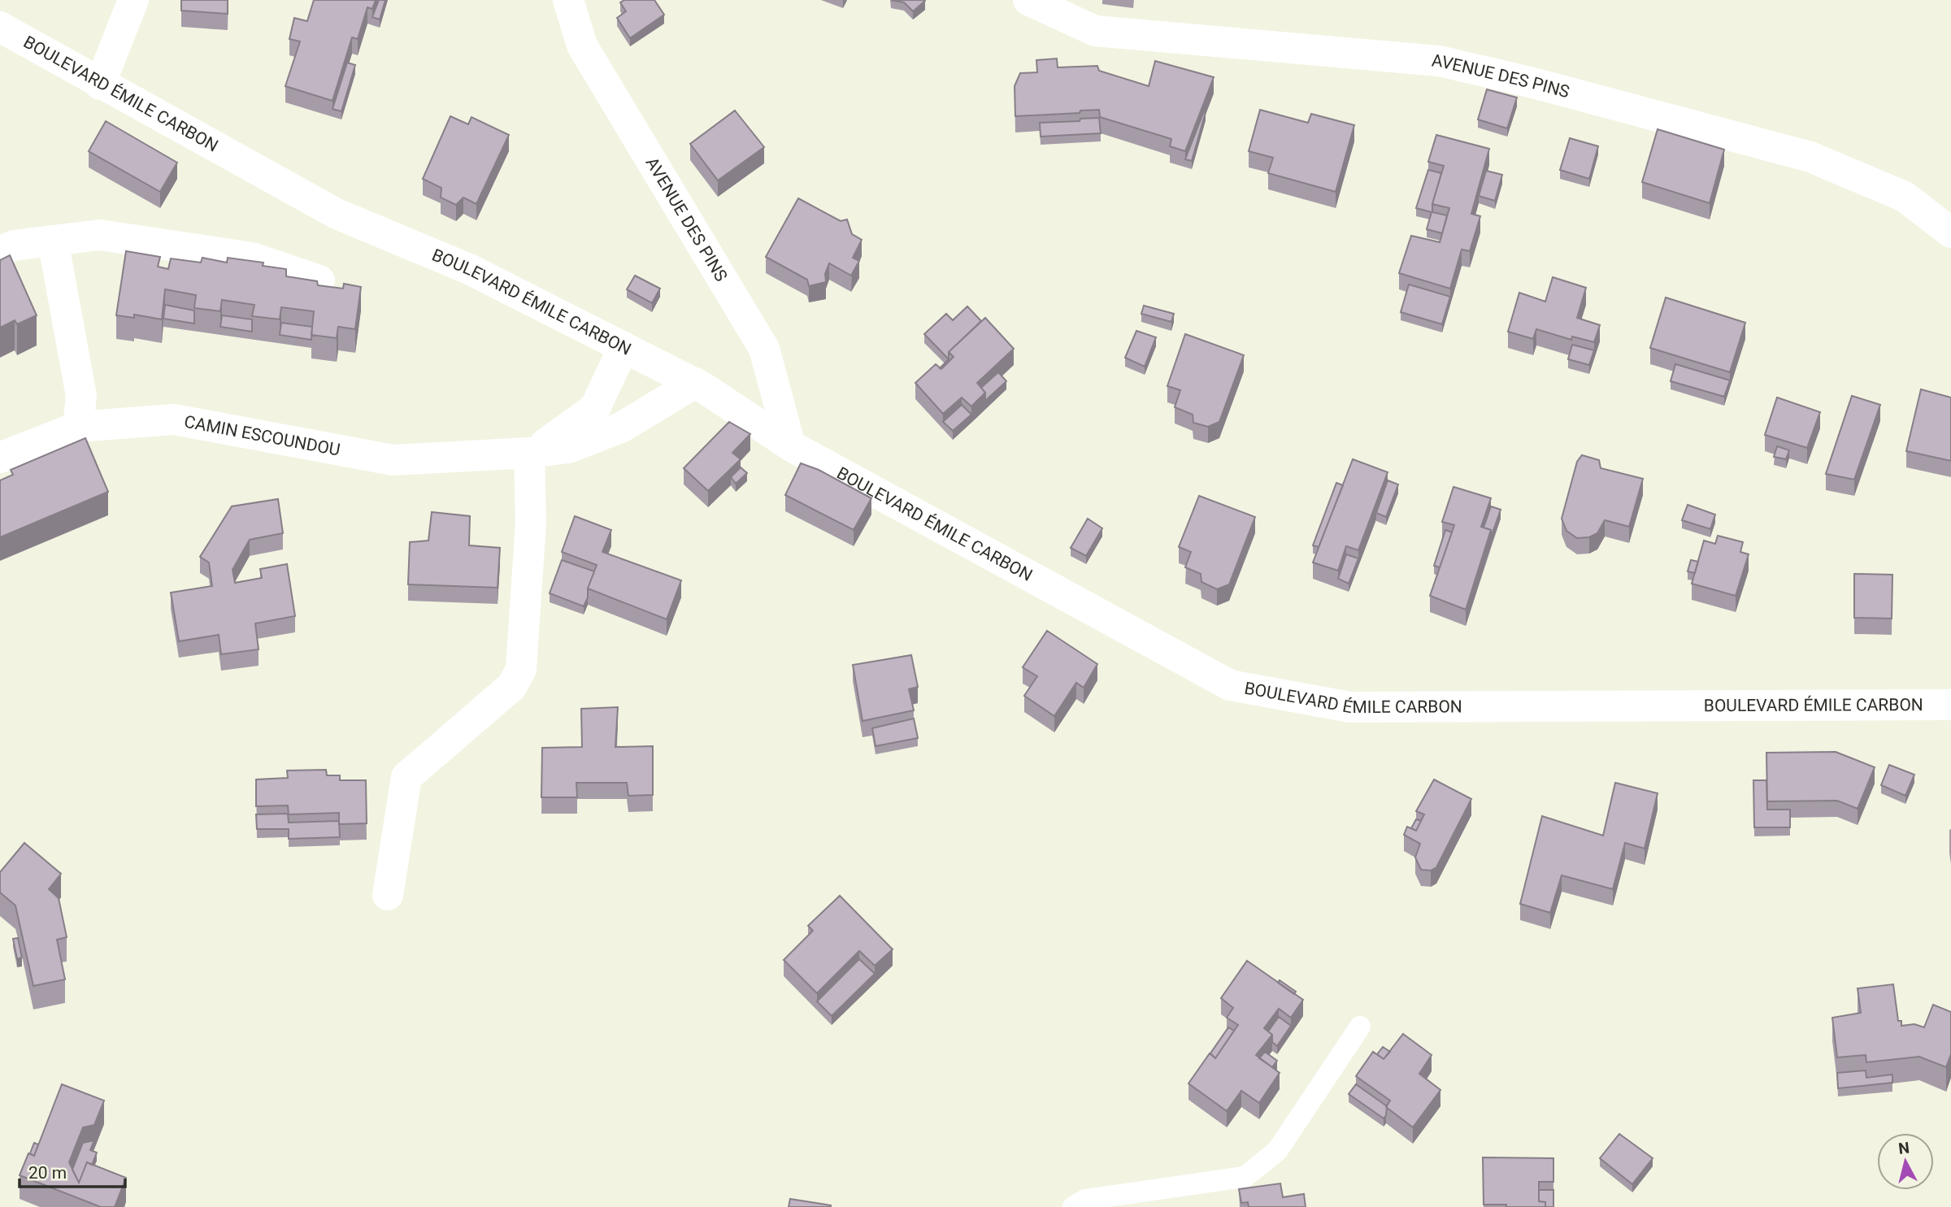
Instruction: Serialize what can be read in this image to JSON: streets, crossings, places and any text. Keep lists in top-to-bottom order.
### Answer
{
  "streets": {
    "street": ["AVENUE DES PINS", "BOULEVARD ÉMILE CARBON", "CAMIN ESCOUNDOU"]
  },
  "crossings": [
    ["AVENUE DES PINS", "BOULEVARD ÉMILE CARBON"],
    ["BOULEVARD ÉMILE CARBON", "CAMIN ESCOUNDOU"]
  ],
  "scale_bar": "20 m",
  "north": "top"
}
